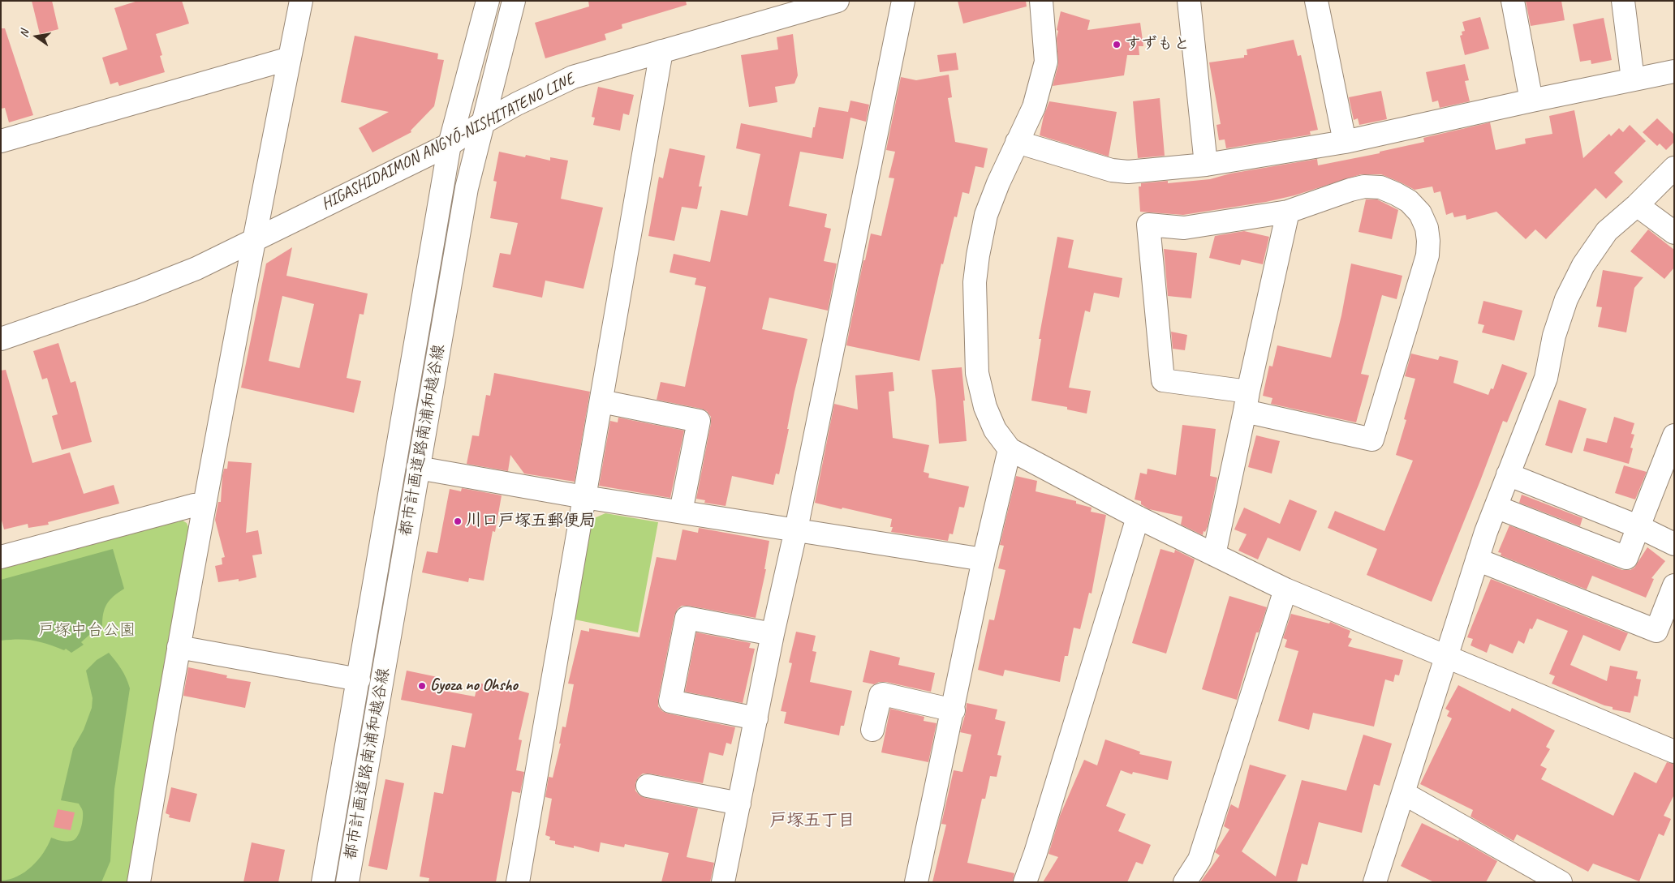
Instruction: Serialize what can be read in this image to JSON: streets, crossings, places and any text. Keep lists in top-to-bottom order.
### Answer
{
  "streets": {
    "street": ["HIGASHIDAIMON ANGYŌ-NISHITATENO LINE", "都市計画道路南浦和越谷線"]
  },
  "crossings": [
    ["HIGASHIDAIMON ANGYŌ-NISHITATENO LINE", "都市計画道路南浦和越谷線"]
  ],
  "districts": ["戸塚五丁目"],
  "parks": ["戸塚中台公園"],
  "places": ["すずもと", "川口戸塚五郵便局", "Gyoza no Ohsho"],
  "north": "left"
}
